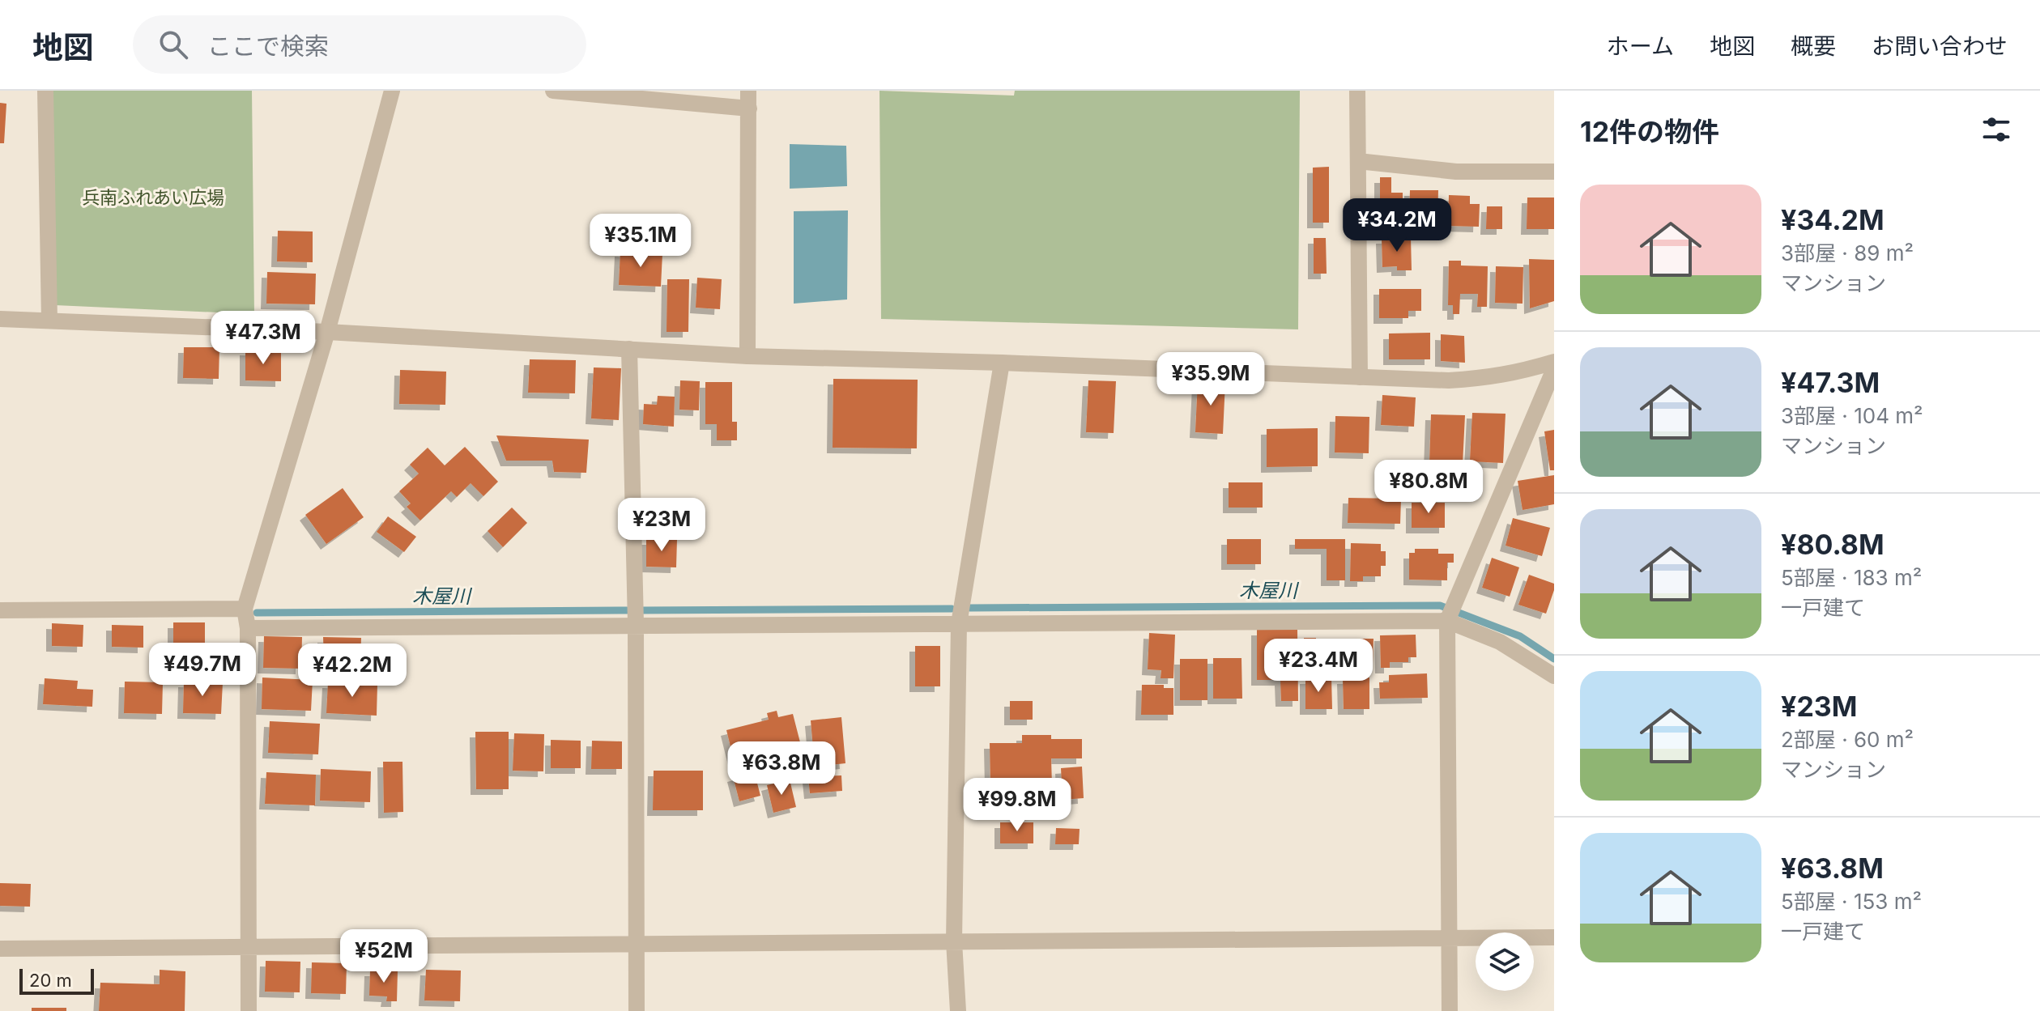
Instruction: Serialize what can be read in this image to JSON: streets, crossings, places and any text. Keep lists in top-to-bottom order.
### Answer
{
  "water": ["木屋川"],
  "parks": ["兵南ふれあい広場"],
  "scale_bar": "20 m",
  "page": {
    "header": "地図",
    "search": "ここで検索",
    "nav": [
      "ホーム",
      "地図",
      "概要",
      "お問い合わせ"
    ],
    "heading": "12件の物件",
    "list": [
      {
        "name": "¥34.2M",
        "note": "3部屋 · 89 m² · マンション"
      },
      {
        "name": "¥47.3M",
        "note": "3部屋 · 104 m² · マンション"
      },
      {
        "name": "¥80.8M",
        "note": "5部屋 · 183 m² · 一戸建て"
      },
      {
        "name": "¥23M",
        "note": "2部屋 · 60 m² · マンション"
      },
      {
        "name": "¥63.8M",
        "note": "5部屋 · 153 m² · 一戸建て"
      }
    ],
    "price": [
      "¥34.2M",
      "¥35.1M",
      "¥47.3M",
      "¥35.9M",
      "¥80.8M",
      "¥23M",
      "¥23.4M",
      "¥49.7M",
      "¥42.2M",
      "¥63.8M",
      "¥99.8M",
      "¥52M"
    ],
    "scale": "20 m"
  }
}
